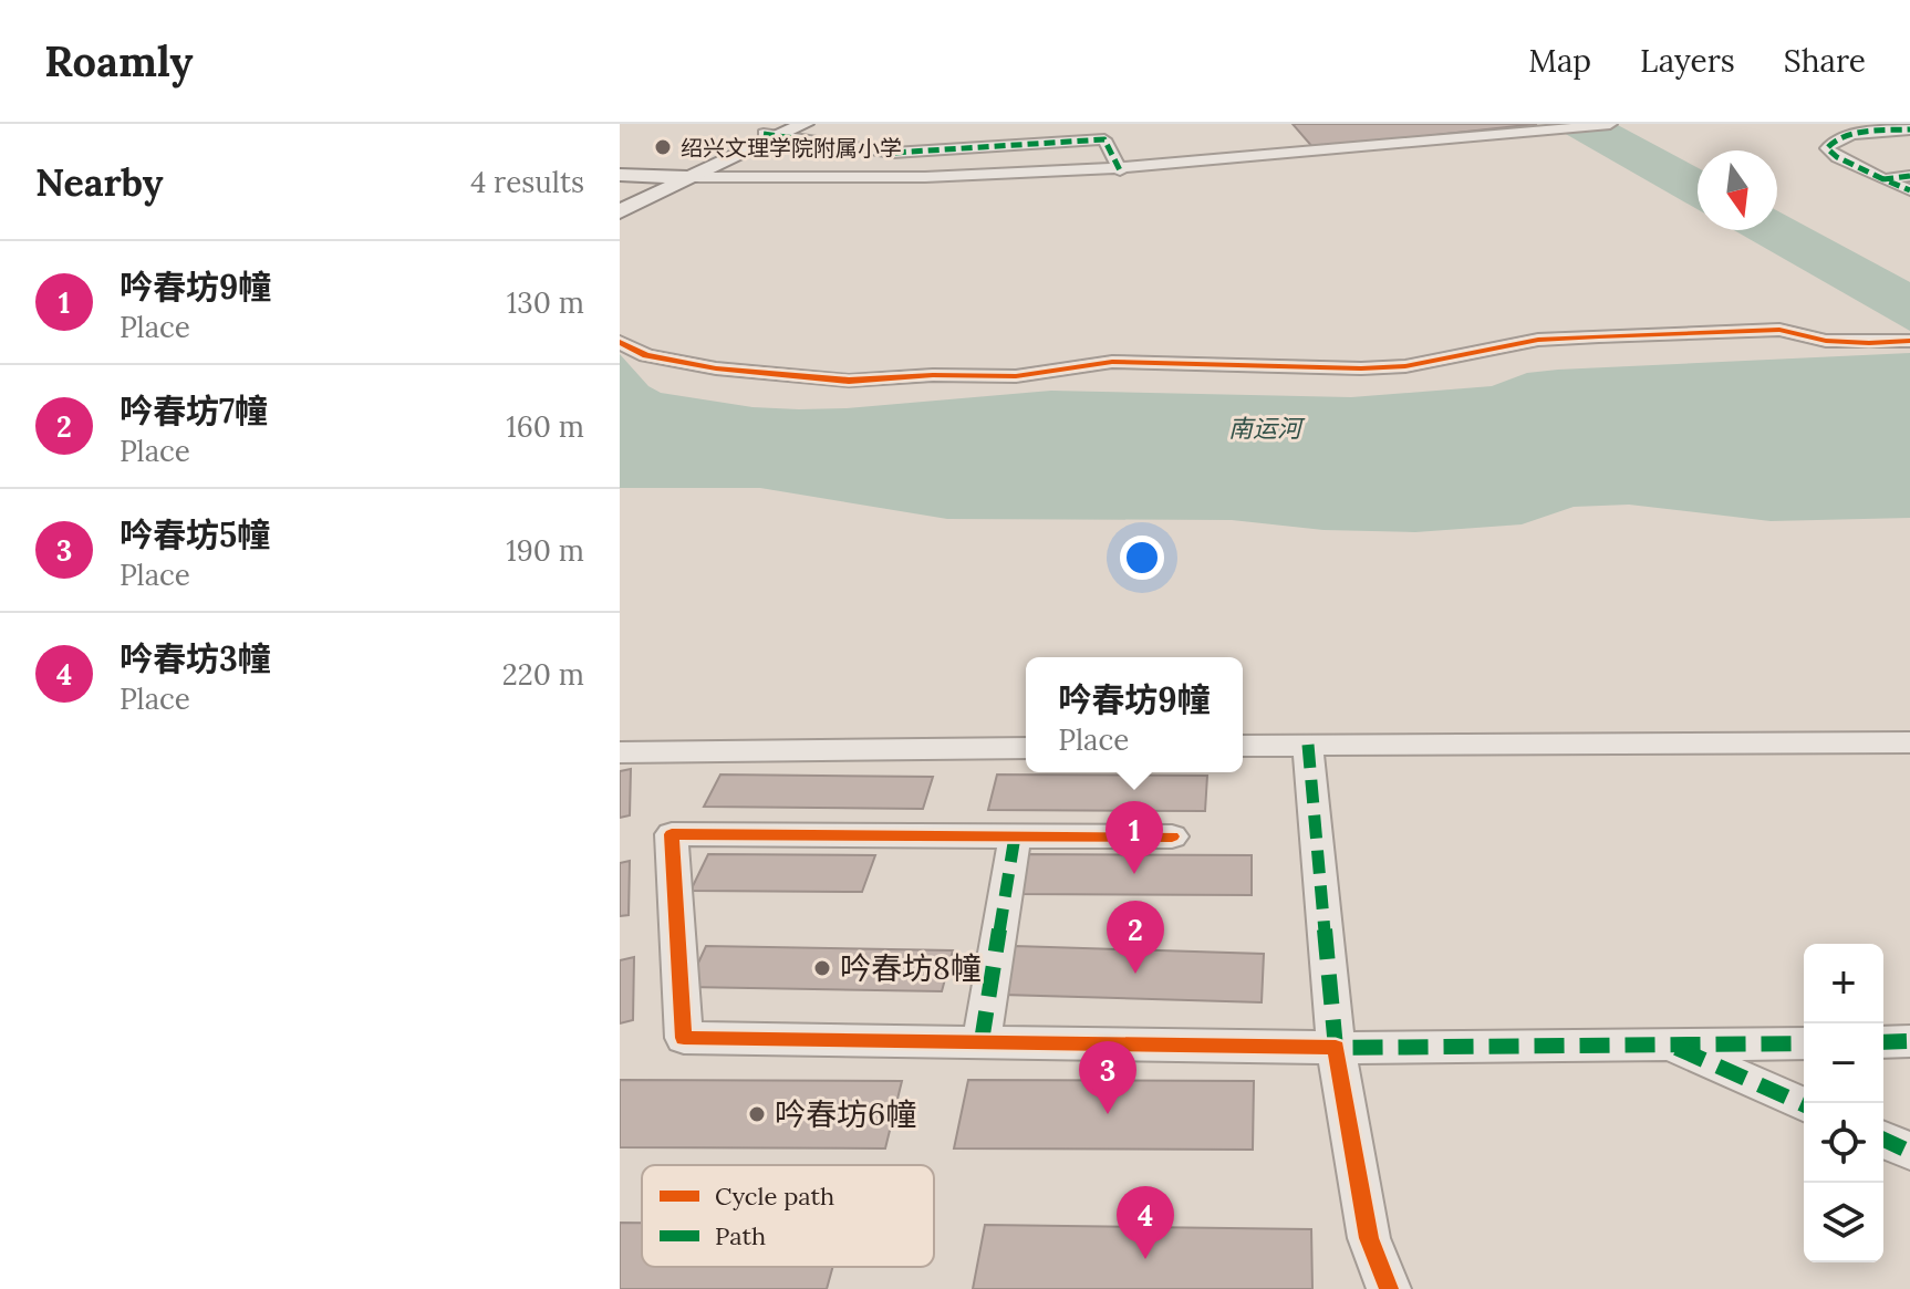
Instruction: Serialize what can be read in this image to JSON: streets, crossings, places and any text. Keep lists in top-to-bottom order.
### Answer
{
  "water": ["南运河"],
  "places": ["绍兴文理学院附属小学", "吟春坊8幢", "吟春坊6幢"],
  "legend": ["Cycle path", "Path"],
  "north": "bottom",
  "page": {
    "header": "Roamly",
    "nav": ["Map", "Layers", "Share"],
    "heading": ["Nearby", "4 results"],
    "list": [
      {
        "mark": "1",
        "name": "吟春坊9幢",
        "note": "Place",
        "value": "130 m"
      },
      {
        "mark": "2",
        "name": "吟春坊7幢",
        "note": "Place",
        "value": "160 m"
      },
      {
        "mark": "3",
        "name": "吟春坊5幢",
        "note": "Place",
        "value": "190 m"
      },
      {
        "mark": "4",
        "name": "吟春坊3幢",
        "note": "Place",
        "value": "220 m"
      }
    ],
    "popup": ["吟春坊9幢", "Place"],
    "pins": [
      "1",
      "2",
      "3",
      "4"
    ],
    "map_buttons": ["+", "−"]
  }
}
